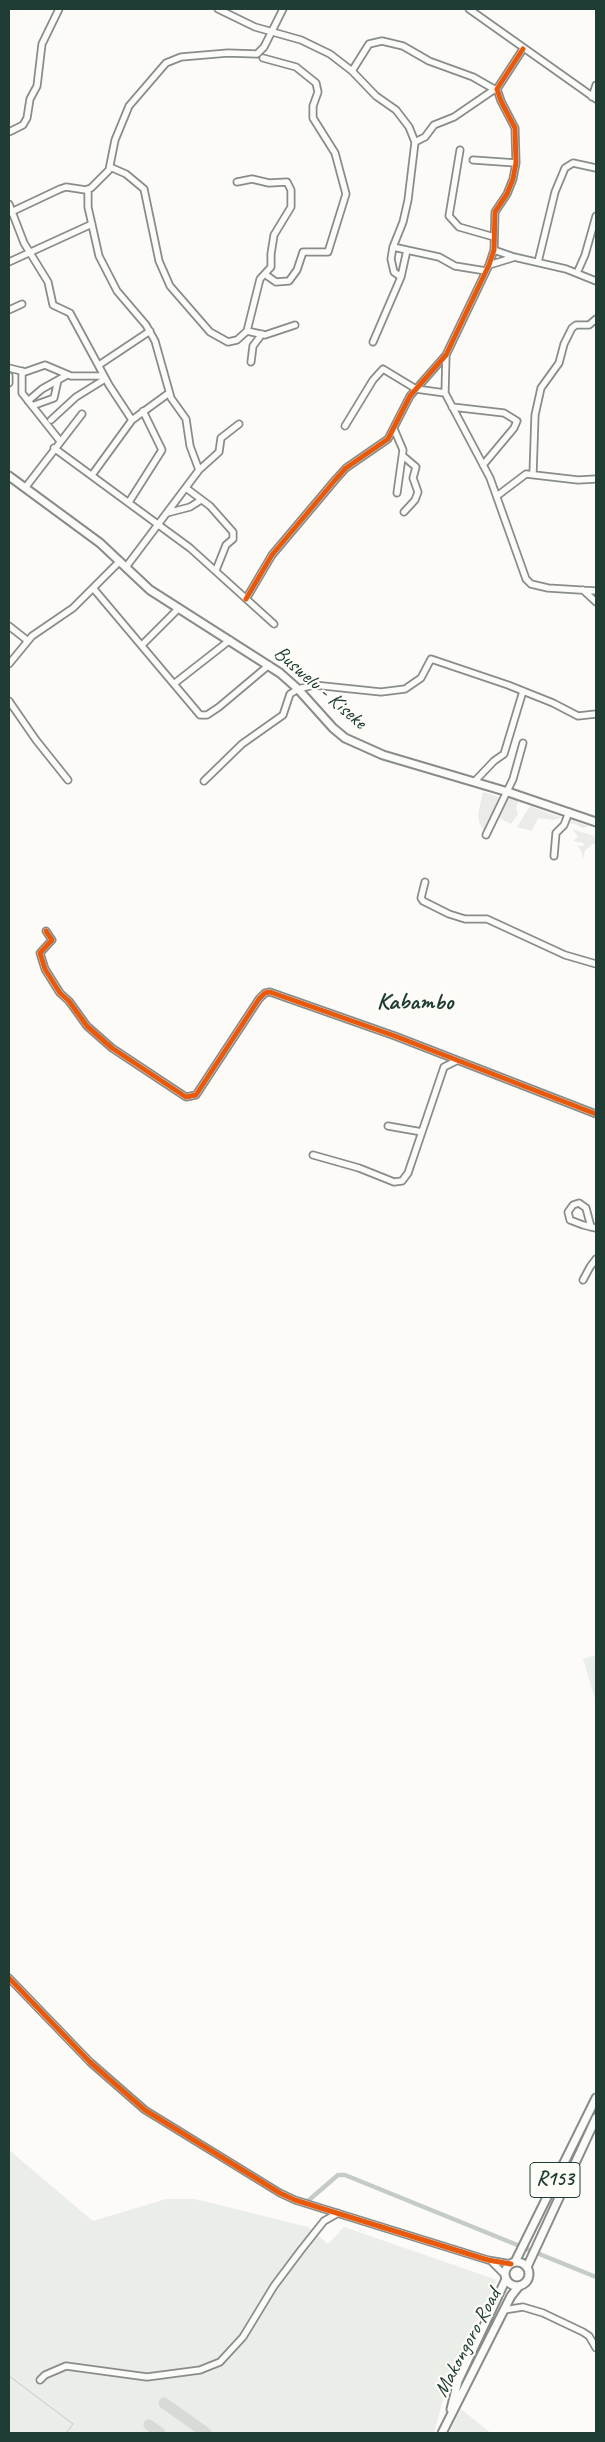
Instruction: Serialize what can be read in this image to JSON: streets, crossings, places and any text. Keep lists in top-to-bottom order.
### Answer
{
  "streets": {
    "main road": ["Buswelu - Kiseke", "R153", "Makongoro Road"]
  },
  "districts": ["Kabambo"]
}
